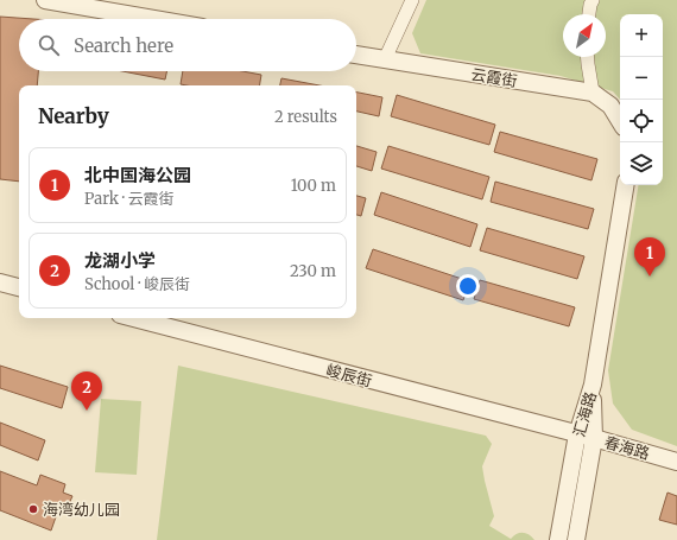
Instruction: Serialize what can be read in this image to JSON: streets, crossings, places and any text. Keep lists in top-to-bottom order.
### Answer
{
  "streets": {
    "street": [
      "云霞街",
      "峻辰街",
      "汇海路",
      "春海路"
    ]
  },
  "crossings": [
    ["峻辰街", "汇海路"],
    ["峻辰街", "春海路"],
    ["汇海路", "春海路"]
  ],
  "places": ["海湾幼儿园"],
  "north": "top right",
  "page": {
    "map_buttons": ["+", "−"],
    "search": "Search here",
    "heading": ["Nearby", "2 results"],
    "list": [
      {
        "mark": "1",
        "name": "北中国海公园",
        "note": "Park · 云霞街",
        "value": "100 m"
      },
      {
        "mark": "2",
        "name": "龙湖小学",
        "note": "School · 峻辰街",
        "value": "230 m"
      }
    ],
    "pins": ["1", "2"]
  }
}
